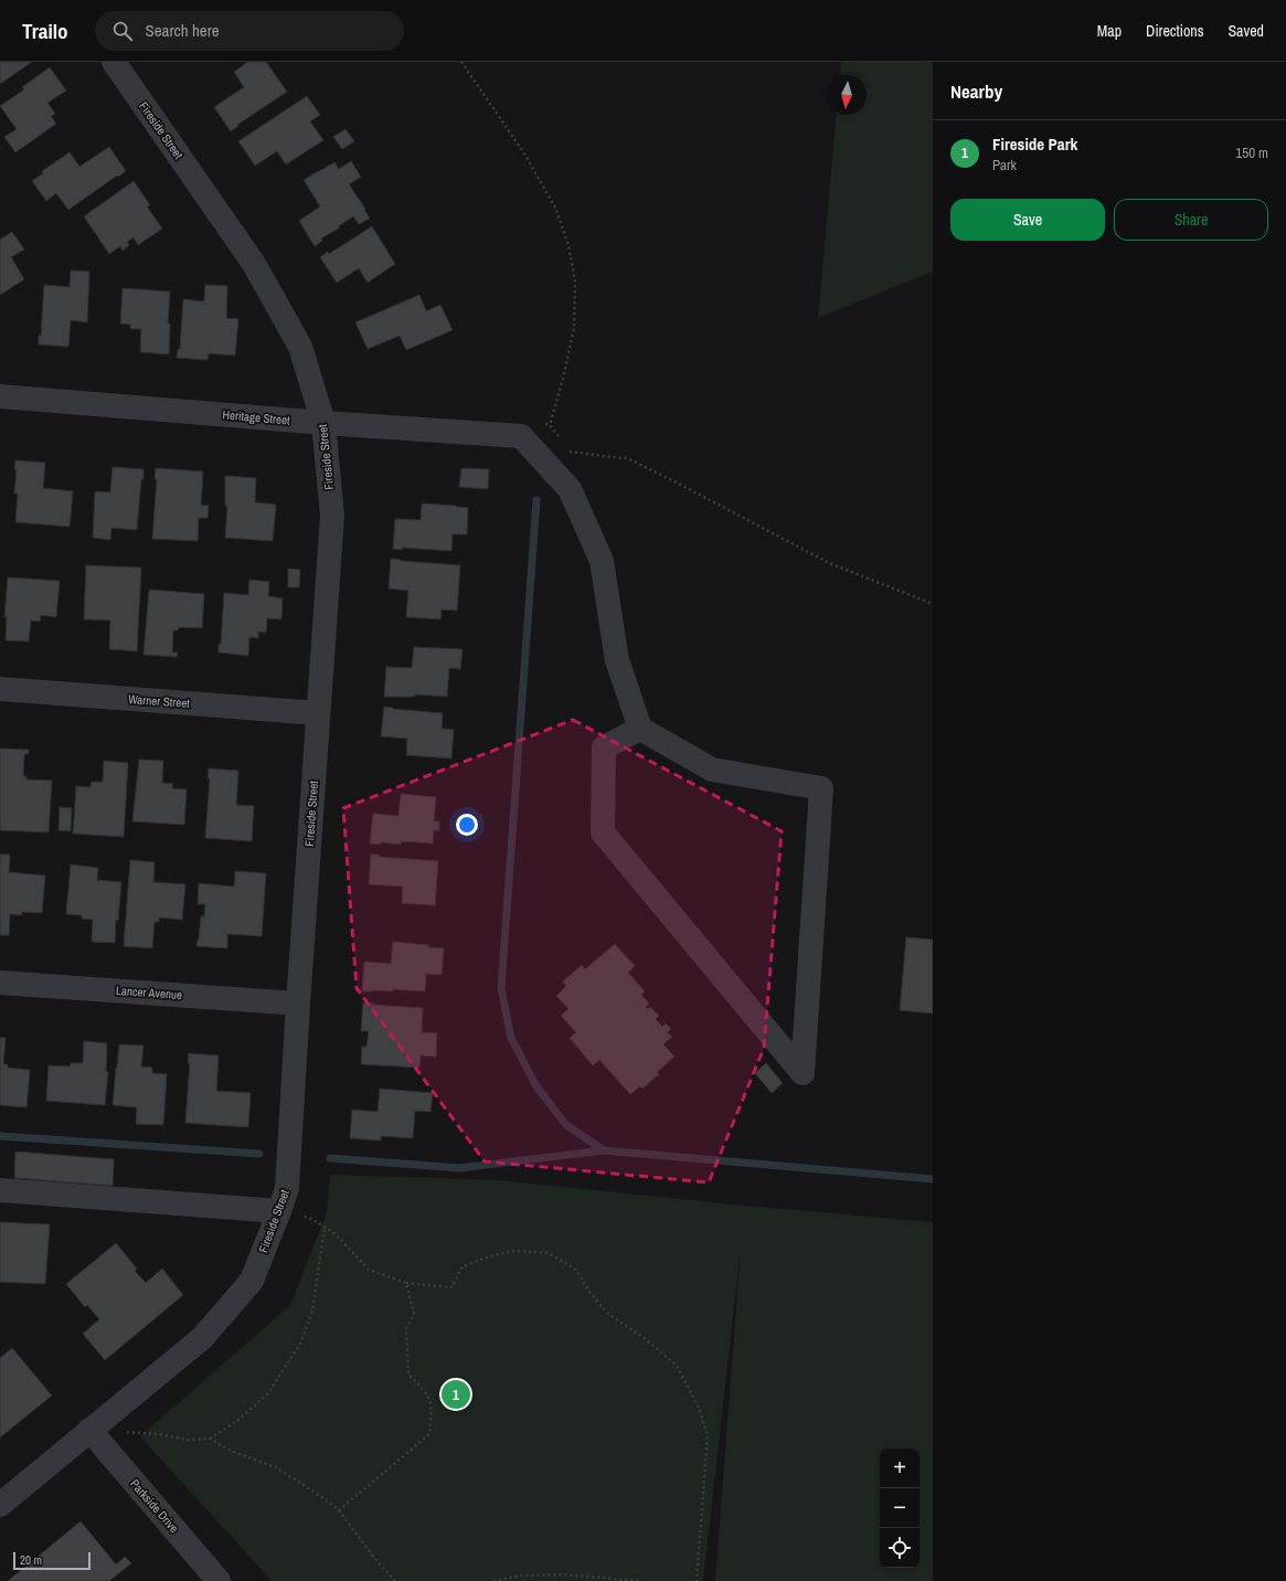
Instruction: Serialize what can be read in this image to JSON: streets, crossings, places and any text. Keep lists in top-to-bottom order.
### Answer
{
  "streets": {
    "street": [
      "Fireside Street",
      "Heritage Street",
      "Warner Street",
      "Lancer Avenue",
      "Parkside Drive"
    ]
  },
  "crossings": [
    ["Fireside Street", "Heritage Street"],
    ["Fireside Street", "Warner Street"],
    ["Fireside Street", "Lancer Avenue"],
    ["Fireside Street", "Parkside Drive"]
  ],
  "scale_bar": "20 m",
  "north": "bottom",
  "page": {
    "header": "Trailo",
    "search": "Search here",
    "nav": ["Map", "Directions", "Saved"],
    "heading": "Nearby",
    "list": [
      {
        "mark": "1",
        "name": "Fireside Park",
        "note": "Park",
        "value": "150 m"
      }
    ],
    "buttons": ["Save", "Share"],
    "pins": "1",
    "map_buttons": ["+", "−"],
    "scale": "20 m"
  }
}
